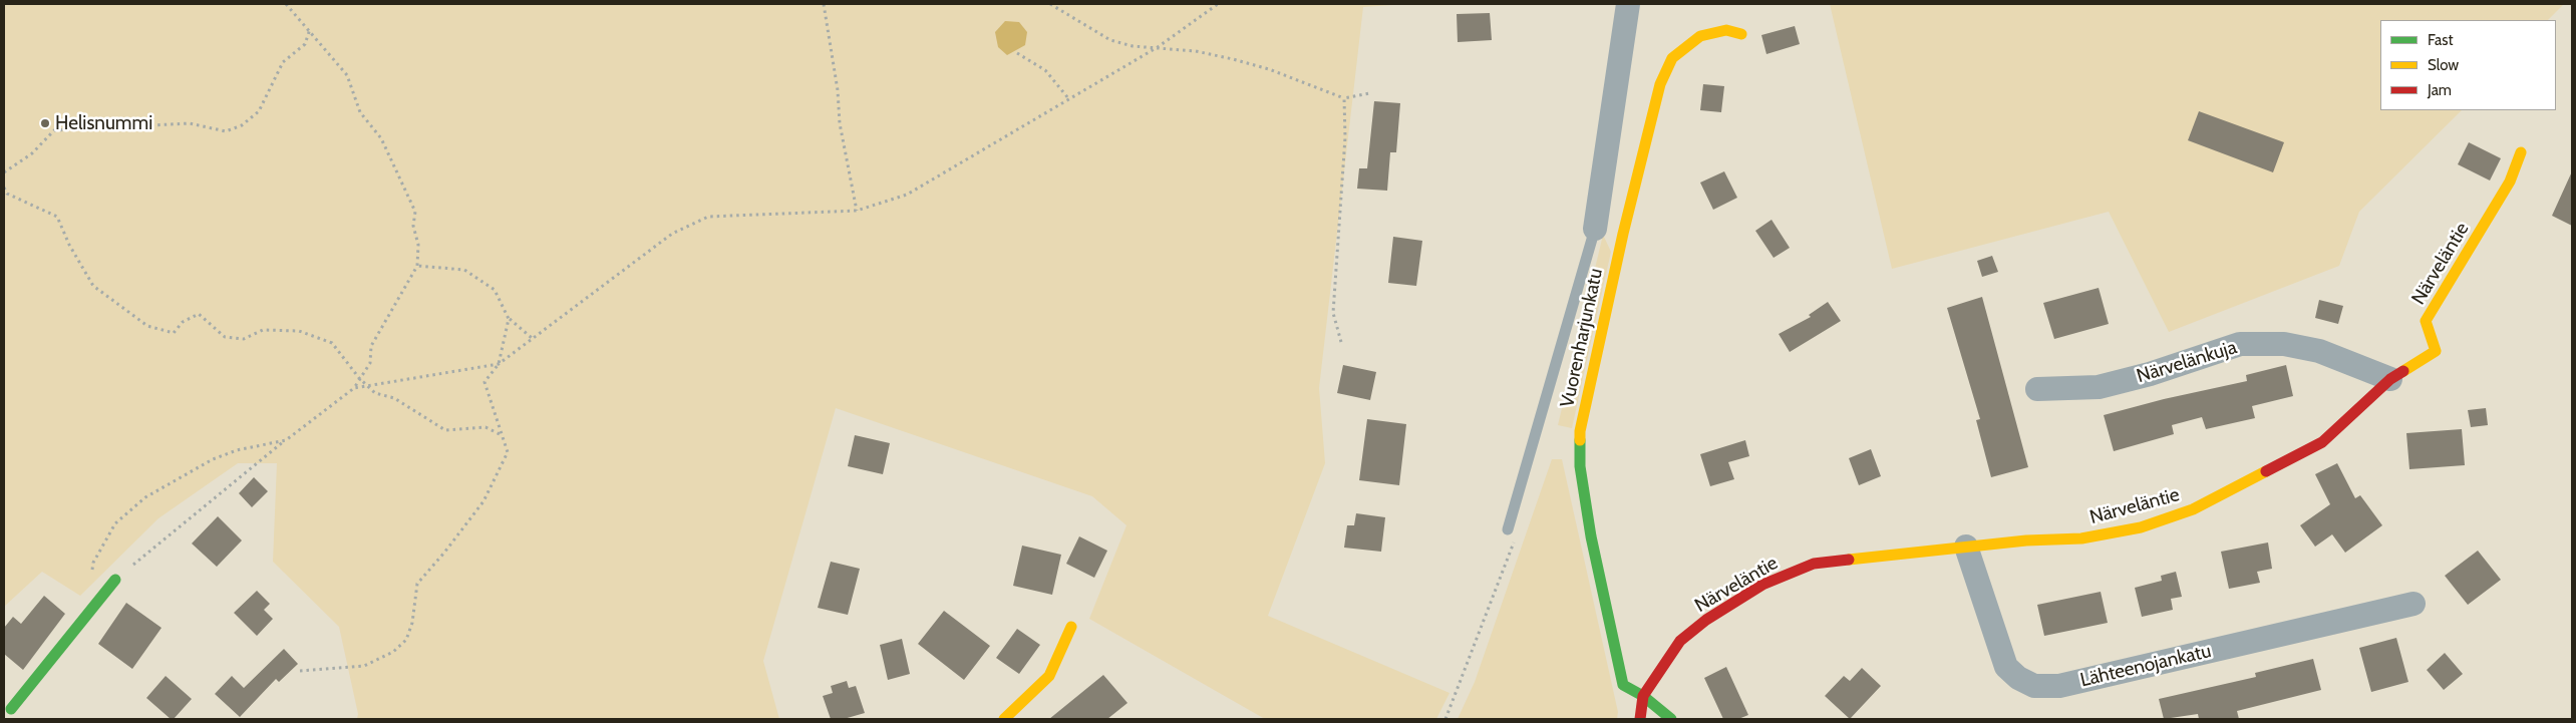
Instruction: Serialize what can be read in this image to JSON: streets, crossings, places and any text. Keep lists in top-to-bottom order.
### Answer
{
  "streets": {
    "street": [
      "Närveläntie",
      "Vuorenharjunkatu",
      "Närvelänkuja",
      "Lähteenojankatu"
    ]
  },
  "crossings": [
    ["Närveläntie", "Vuorenharjunkatu"],
    ["Närveläntie", "Närvelänkuja"],
    ["Närveläntie", "Lähteenojankatu"]
  ],
  "places": ["Helisnummi"],
  "legend": ["Fast", "Slow", "Jam"]
}
